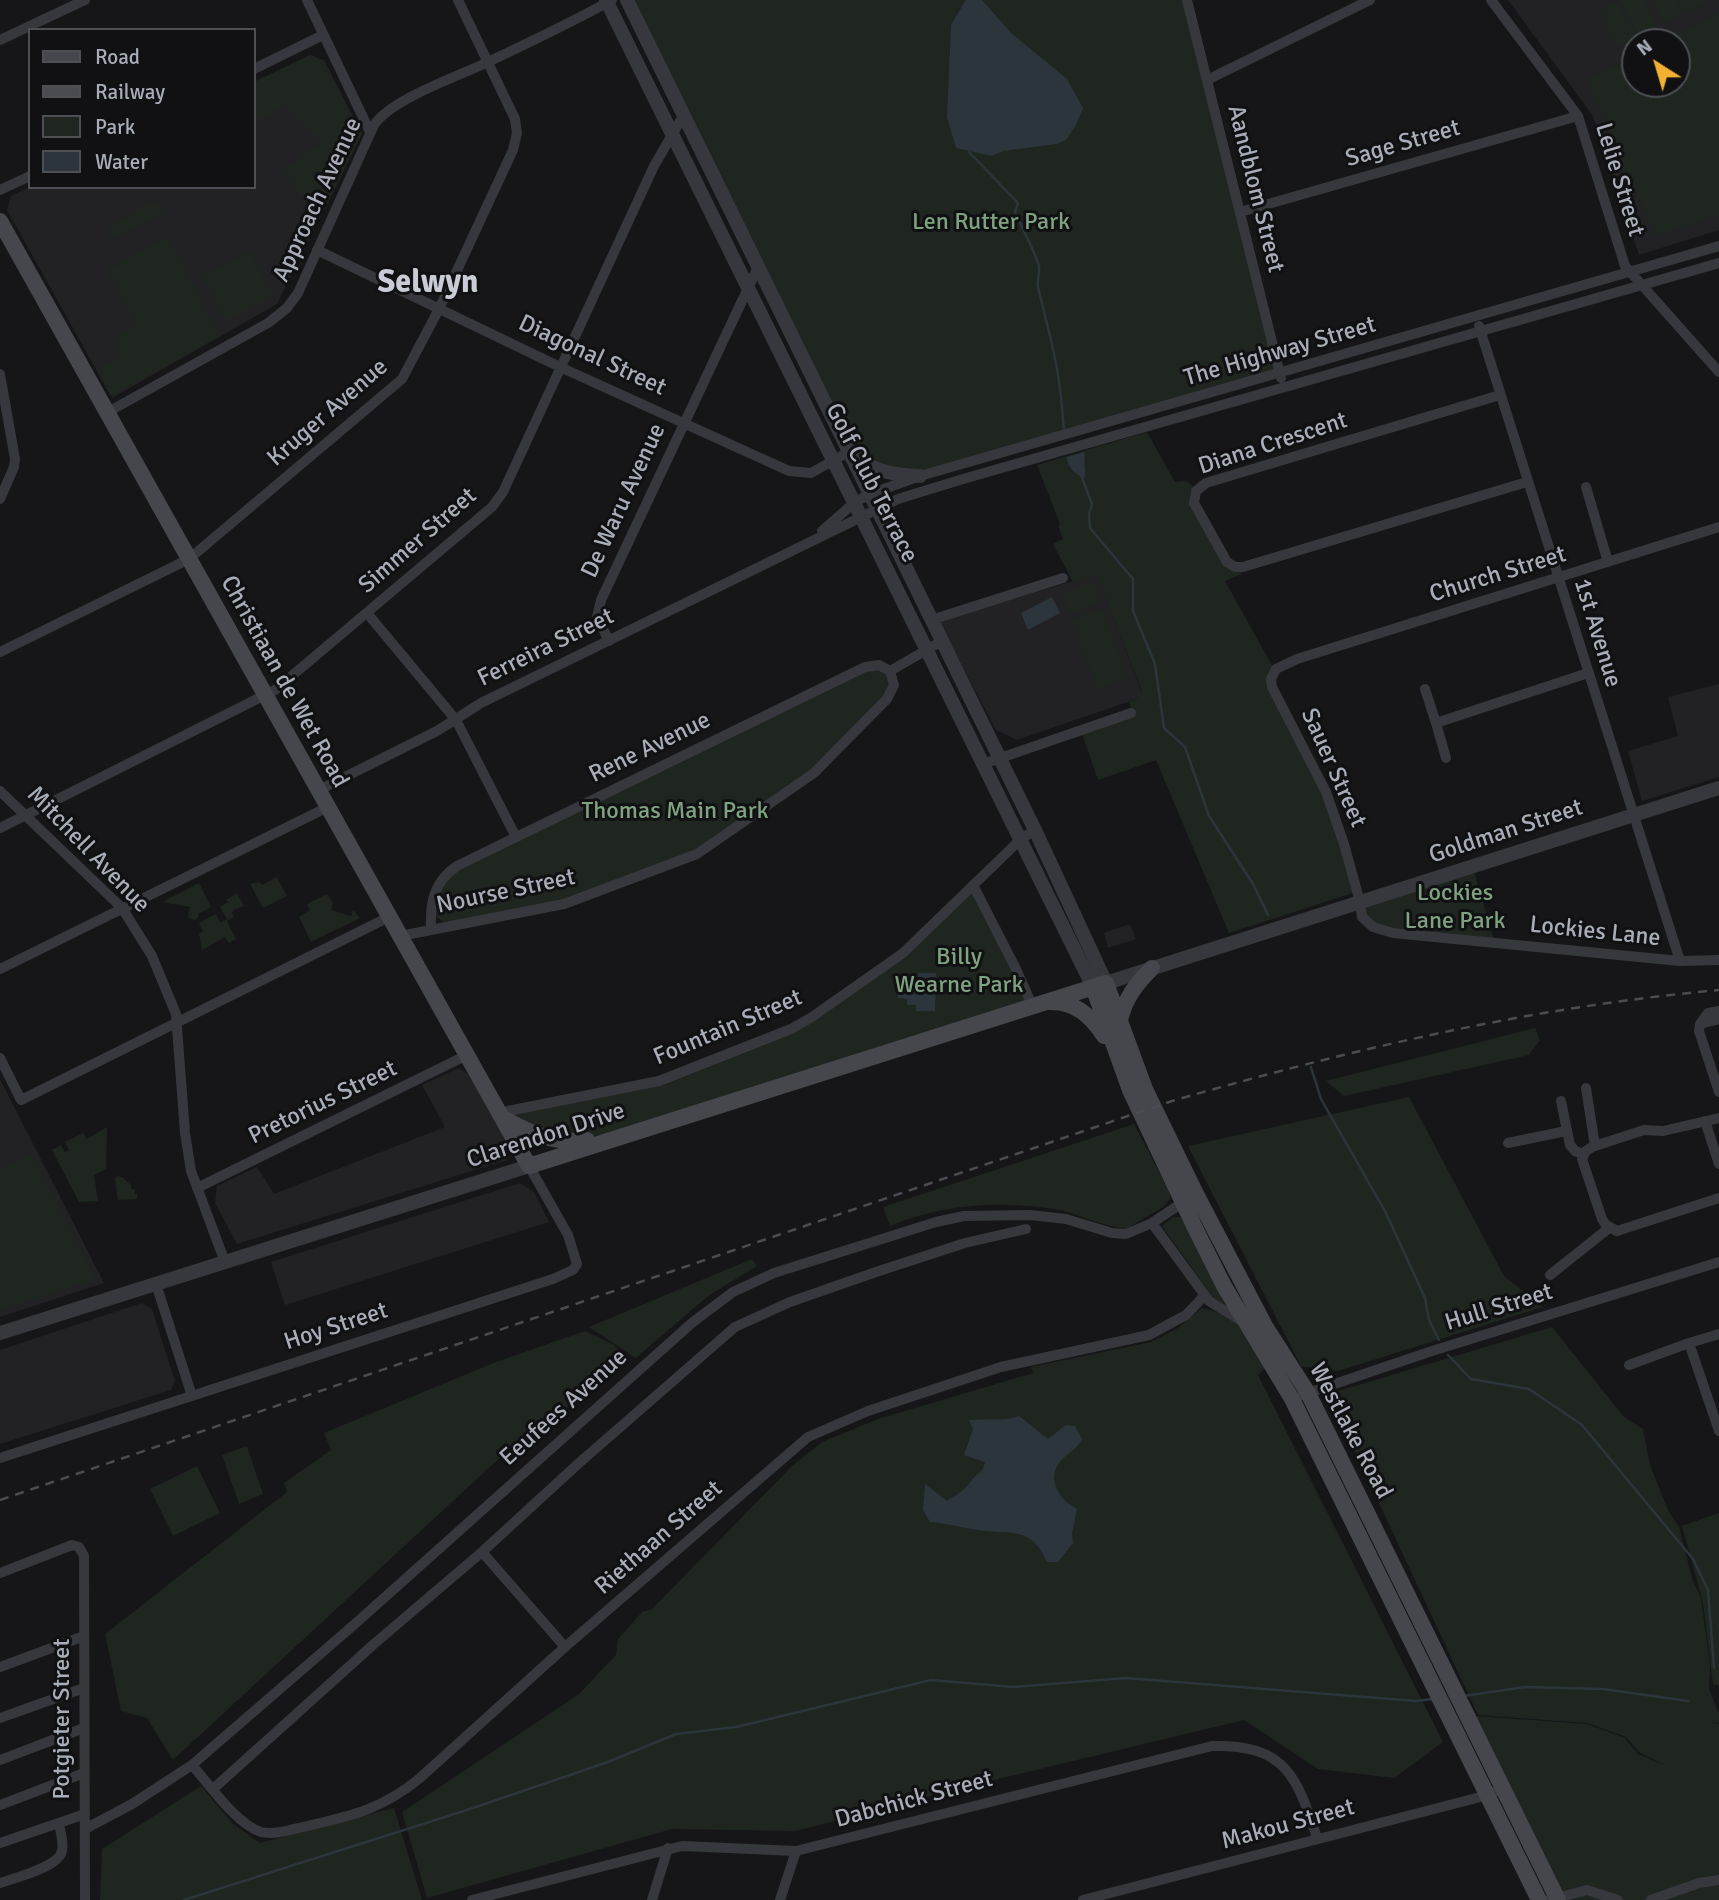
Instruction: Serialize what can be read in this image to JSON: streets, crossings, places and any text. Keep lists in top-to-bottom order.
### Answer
{
  "streets": {
    "main road": ["Christiaan de Wet Road", "Clarendon Drive", "Westlake Road"],
    "street": [
      "Sage Street",
      "Lelie Street",
      "Aandblom Street",
      "Approach Avenue",
      "The Highway Street",
      "Diagonal Street",
      "Kruger Avenue",
      "Diana Crescent",
      "Golf Club Terrace",
      "De Waru Avenue",
      "Simmer Street",
      "Church Street",
      "1st Avenue",
      "Ferreira Street",
      "Rene Avenue",
      "Sauer Street",
      "Goldman Street",
      "Mitchell Avenue",
      "Nourse Street",
      "Lockies Lane",
      "Fountain Street",
      "Pretorius Street",
      "Hull Street",
      "Hoy Street",
      "Eeufees Avenue",
      "Riethaan Street",
      "Potgieter Street",
      "Dabchick Street",
      "Makou Street"
    ]
  },
  "crossings": [
    ["Sage Street", "Lelie Street"],
    ["Sage Street", "Aandblom Street"],
    ["Lelie Street", "The Highway Street"],
    ["Aandblom Street", "The Highway Street"],
    ["Approach Avenue", "Diagonal Street"],
    ["Approach Avenue", "Kruger Avenue"],
    ["Approach Avenue", "Golf Club Terrace"],
    ["Approach Avenue", "Christiaan de Wet Road"],
    ["The Highway Street", "Golf Club Terrace"],
    ["The Highway Street", "1st Avenue"],
    ["The Highway Street", "Ferreira Street"],
    ["Diagonal Street", "Kruger Avenue"],
    ["Diagonal Street", "Golf Club Terrace"],
    ["Diagonal Street", "De Waru Avenue"],
    ["Diagonal Street", "Simmer Street"],
    ["Kruger Avenue", "Christiaan de Wet Road"],
    ["Diana Crescent", "1st Avenue"],
    ["Golf Club Terrace", "De Waru Avenue"],
    ["Golf Club Terrace", "Simmer Street"],
    ["Golf Club Terrace", "Ferreira Street"],
    ["Golf Club Terrace", "Goldman Street"],
    ["Golf Club Terrace", "Fountain Street"],
    ["Golf Club Terrace", "Clarendon Drive"],
    ["Golf Club Terrace", "Westlake Road"],
    ["De Waru Avenue", "Ferreira Street"],
    ["Simmer Street", "Christiaan de Wet Road"],
    ["Simmer Street", "Mitchell Avenue"],
    ["Church Street", "1st Avenue"],
    ["Church Street", "Sauer Street"],
    ["1st Avenue", "Goldman Street"],
    ["1st Avenue", "Lockies Lane"],
    ["Ferreira Street", "Christiaan de Wet Road"],
    ["Christiaan de Wet Road", "Nourse Street"],
    ["Christiaan de Wet Road", "Fountain Street"],
    ["Christiaan de Wet Road", "Pretorius Street"],
    ["Christiaan de Wet Road", "Clarendon Drive"],
    ["Christiaan de Wet Road", "Hoy Street"],
    ["Rene Avenue", "Nourse Street"],
    ["Sauer Street", "Goldman Street"],
    ["Sauer Street", "Lockies Lane"],
    ["Goldman Street", "Lockies Lane"],
    ["Goldman Street", "Clarendon Drive"],
    ["Goldman Street", "Westlake Road"],
    ["Mitchell Avenue", "Pretorius Street"],
    ["Mitchell Avenue", "Clarendon Drive"],
    ["Clarendon Drive", "Hoy Street"],
    ["Clarendon Drive", "Westlake Road"],
    ["Hull Street", "Westlake Road"],
    ["Eeufees Avenue", "Westlake Road"],
    ["Eeufees Avenue", "Riethaan Street"],
    ["Eeufees Avenue", "Potgieter Street"],
    ["Westlake Road", "Makou Street"],
    ["Dabchick Street", "Makou Street"]
  ],
  "districts": ["Selwyn"],
  "parks": [
    "Len Rutter Park",
    "Thomas Main Park",
    "Lockies Lane Park",
    "Billy Wearne Park"
  ],
  "legend": [
    "Road",
    "Railway",
    "Park",
    "Water"
  ],
  "north": "top left"
}
